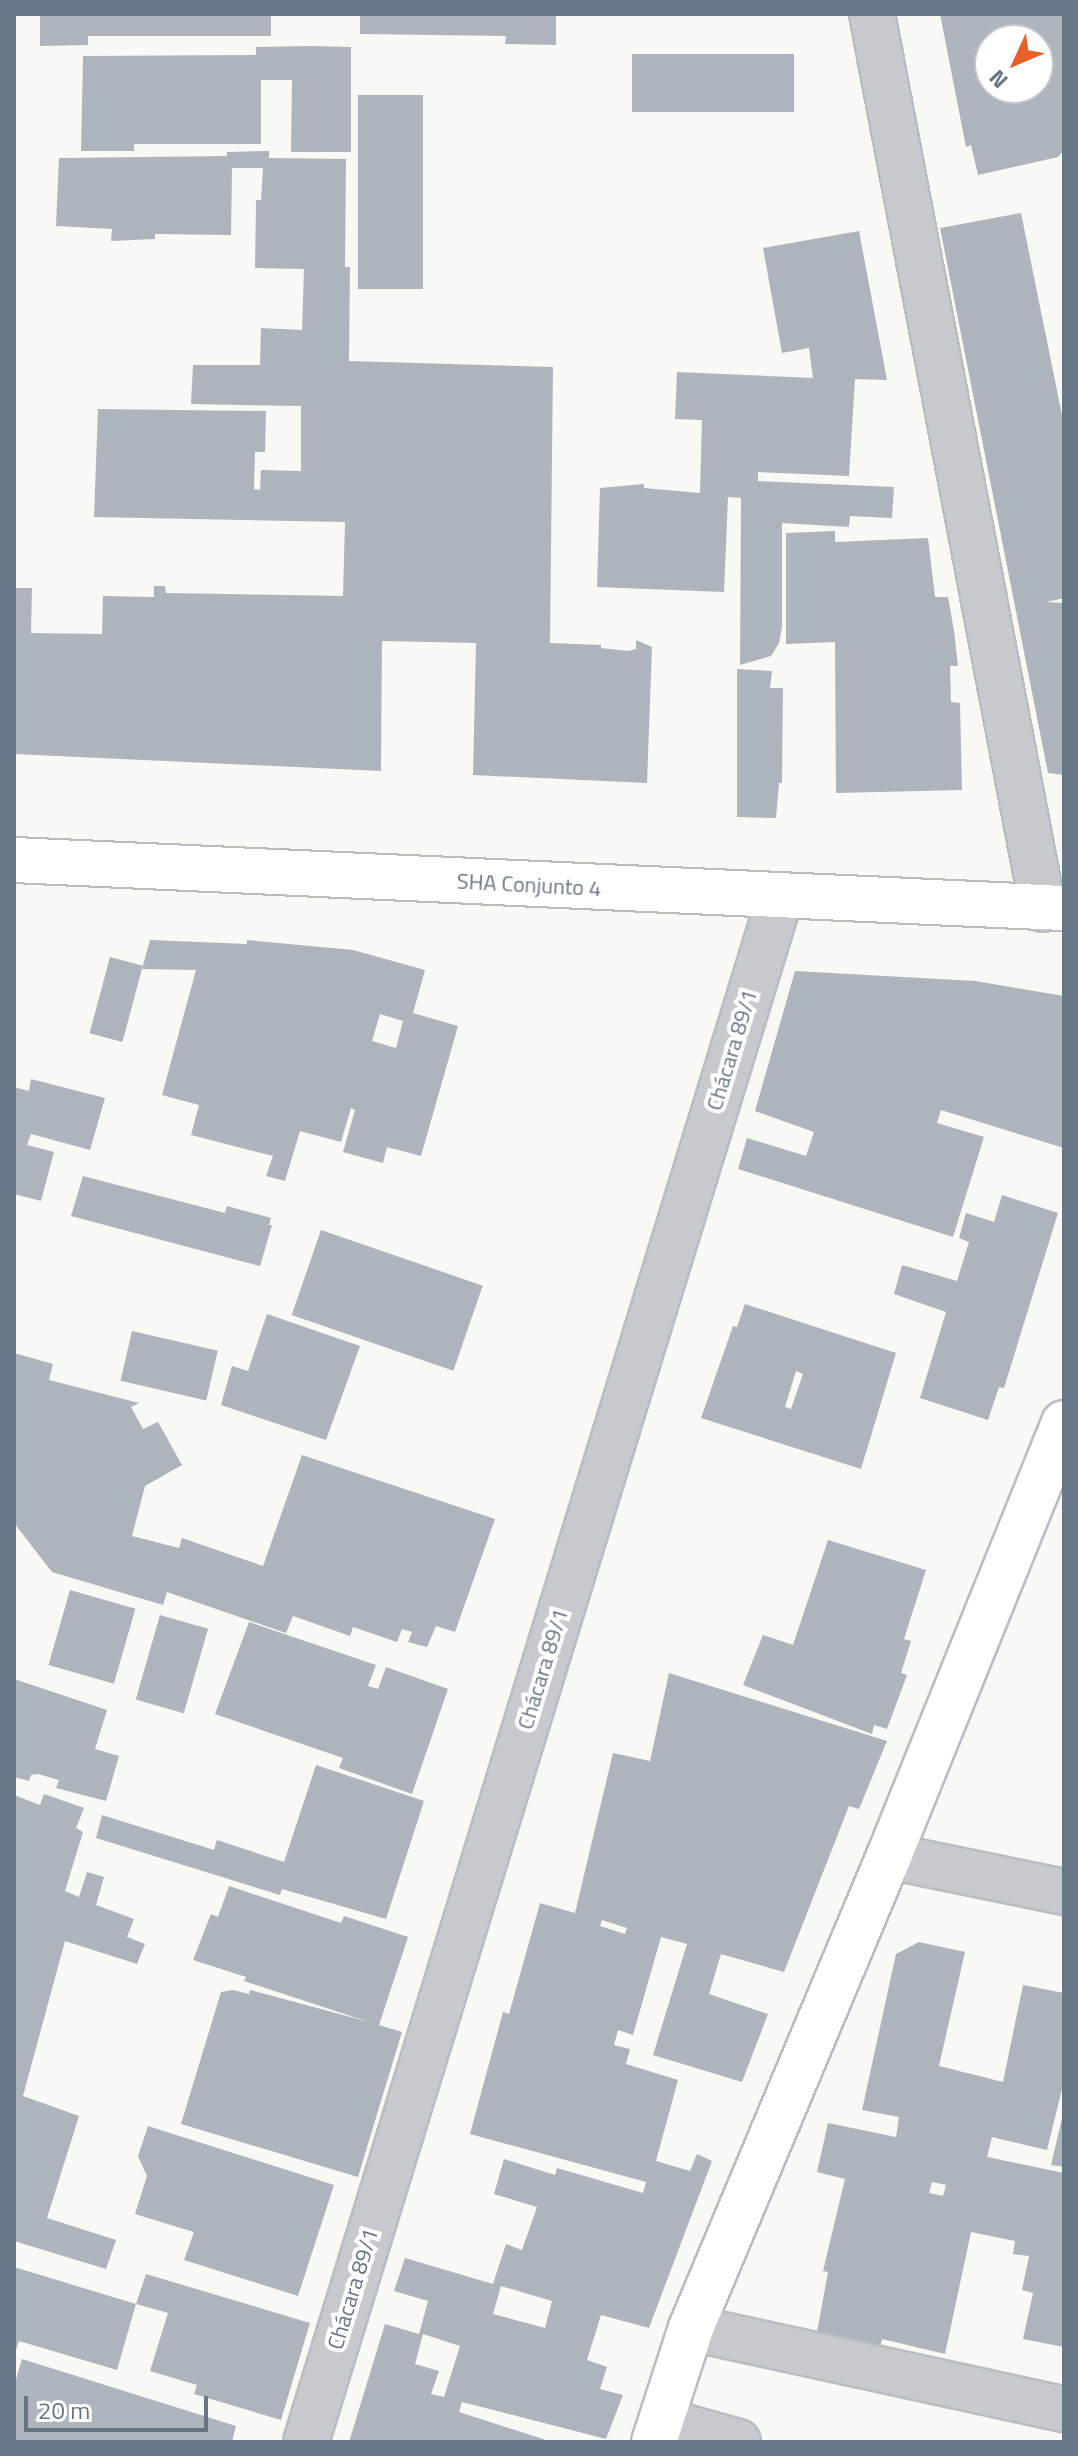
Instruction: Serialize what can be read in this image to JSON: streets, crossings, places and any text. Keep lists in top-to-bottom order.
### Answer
{
  "streets": {
    "street": ["SHA Conjunto 4", "Chácara 89/1"]
  },
  "crossings": [
    ["SHA Conjunto 4", "Chácara 89/1"]
  ],
  "scale_bar": "20 m",
  "north": "bottom left"
}
